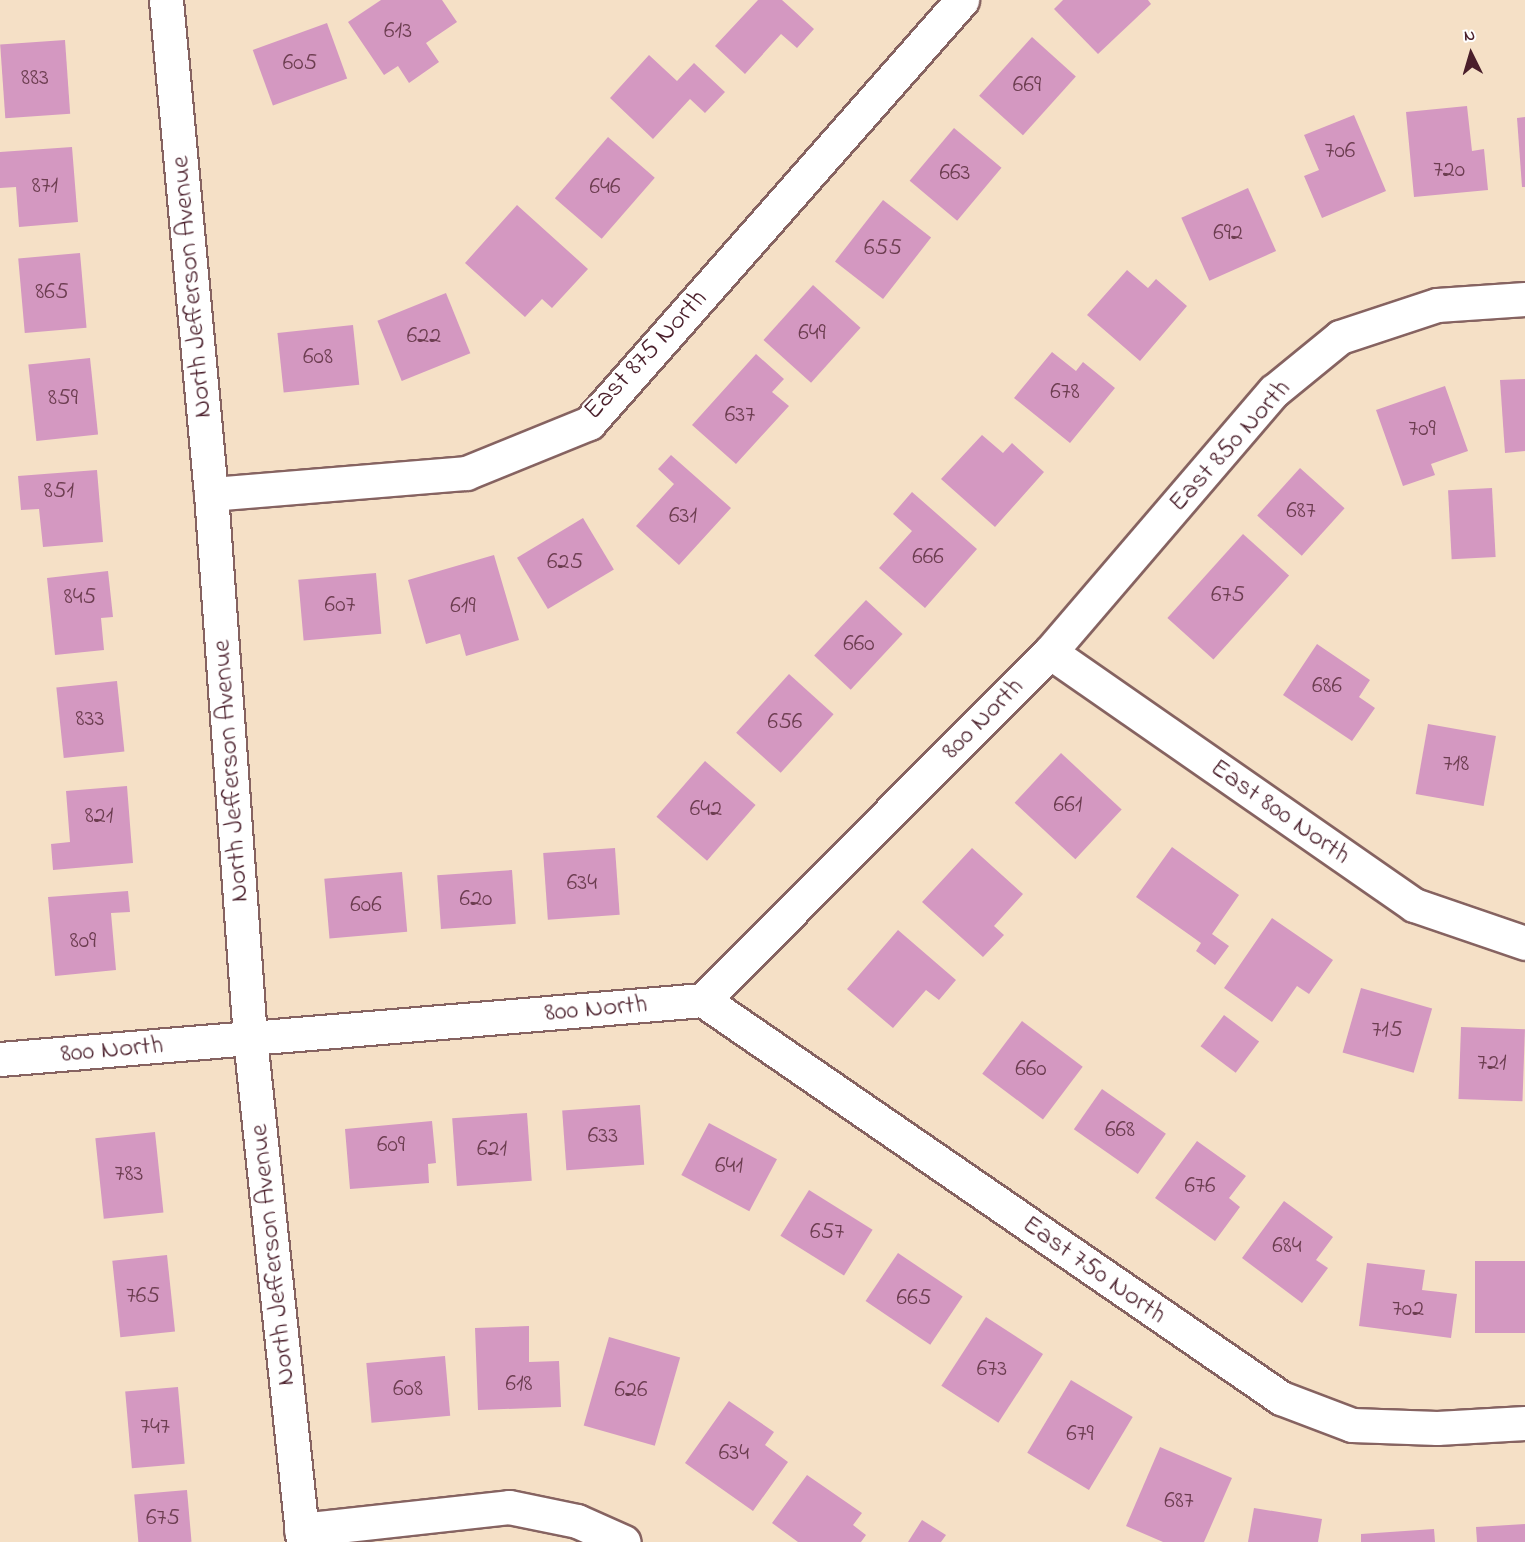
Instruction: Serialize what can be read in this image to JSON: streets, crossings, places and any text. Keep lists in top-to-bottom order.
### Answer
{
  "streets": {
    "street": [
      "North Jefferson Avenue",
      "East 875 North",
      "East 850 North",
      "800 North",
      "East 800 North",
      "East 750 North"
    ]
  },
  "crossings": [
    ["North Jefferson Avenue", "East 875 North"],
    ["North Jefferson Avenue", "800 North"],
    ["East 850 North", "800 North"],
    ["East 850 North", "East 800 North"],
    ["800 North", "East 800 North"],
    ["800 North", "East 750 North"]
  ],
  "house_numbers": [
    "613",
    "605",
    "883",
    "669",
    "706",
    "720",
    "663",
    "871",
    "646",
    "692",
    "655",
    "865",
    "649",
    "622",
    "608",
    "678",
    "859",
    "637",
    "709",
    "851",
    "687",
    "631",
    "666",
    "625",
    "675",
    "845",
    "607",
    "619",
    "660",
    "686",
    "833",
    "656",
    "718",
    "661",
    "642",
    "821",
    "634",
    "620",
    "606",
    "809",
    "715",
    "721",
    "660",
    "668",
    "633",
    "609",
    "621",
    "641",
    "783",
    "676",
    "657",
    "684",
    "765",
    "665",
    "702",
    "673",
    "618",
    "608",
    "626",
    "747",
    "679",
    "634",
    "687",
    "675"
  ],
  "north": "top"
}
